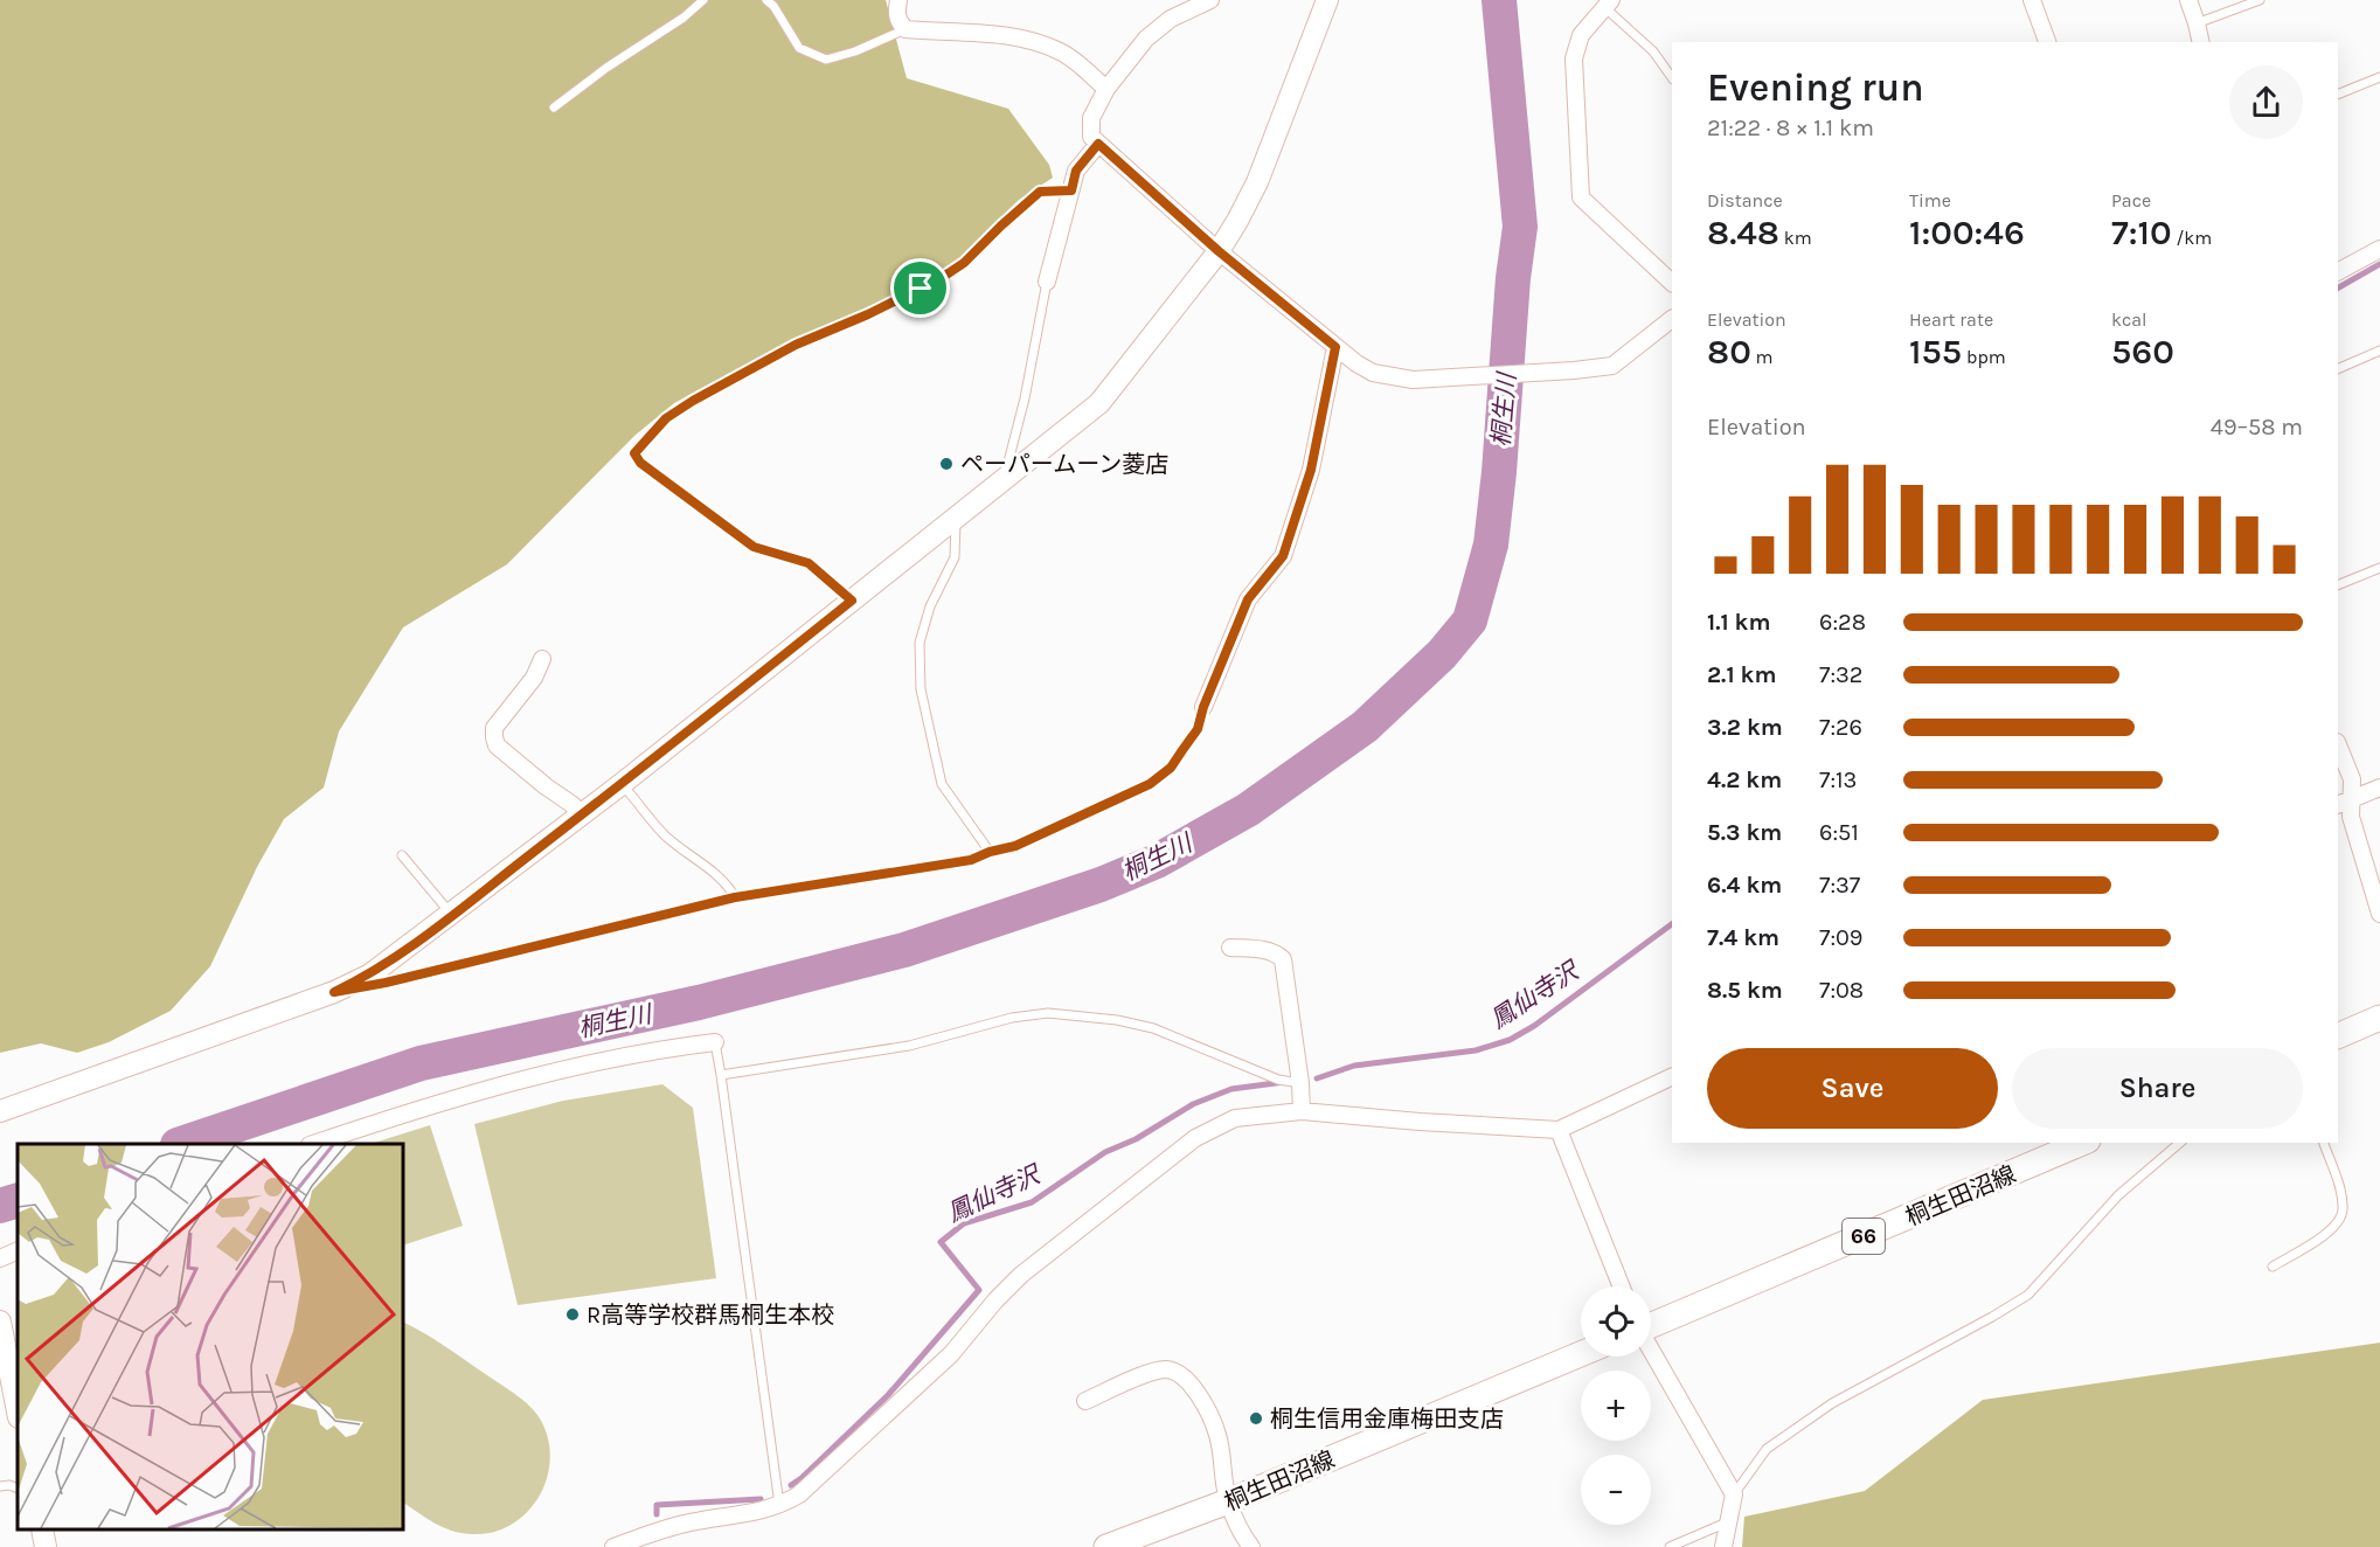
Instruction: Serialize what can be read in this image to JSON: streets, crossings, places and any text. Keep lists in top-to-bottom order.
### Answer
{
  "streets": {
    "main road": ["桐生田沼線", "66"]
  },
  "water": ["桐生川", "鳳仙寺沢"],
  "places": ["ペーパームーン菱店", "R高等学校群馬桐生本校", "桐生信用金庫梅田支店"],
  "page": {
    "heading": ["Evening run", "21:22 · 8 × 1.1 km"],
    "stats": [
      ["Distance", "8.48 km"],
      ["Time", "1:00:46"],
      ["Pace", "7:10 /km"],
      ["Elevation", "80 m"],
      ["Heart rate", "155 bpm"],
      ["kcal", "560"]
    ],
    "chart": ["Elevation", "49–58 m"],
    "list": [
      {
        "name": "1.1 km",
        "note": "6:28"
      },
      {
        "name": "2.1 km",
        "note": "7:32"
      },
      {
        "name": "3.2 km",
        "note": "7:26"
      },
      {
        "name": "4.2 km",
        "note": "7:13"
      },
      {
        "name": "5.3 km",
        "note": "6:51"
      },
      {
        "name": "6.4 km",
        "note": "7:37"
      },
      {
        "name": "7.4 km",
        "note": "7:09"
      },
      {
        "name": "8.5 km",
        "note": "7:08"
      }
    ],
    "buttons": ["Save", "Share"],
    "map_buttons": ["+", "−"]
  }
}
